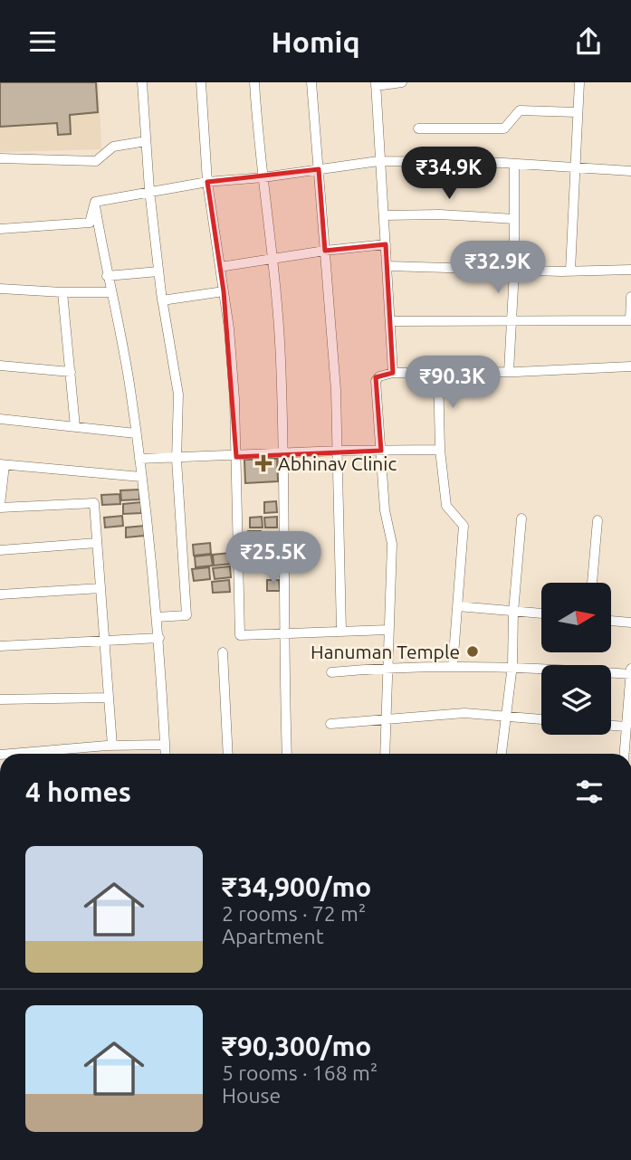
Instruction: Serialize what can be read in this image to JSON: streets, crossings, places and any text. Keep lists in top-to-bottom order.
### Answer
{
  "places": {
    "health": ["Abhinav Clinic"],
    "other": ["Hanuman Temple"]
  },
  "north": "right",
  "page": {
    "header": "Homiq",
    "price": [
      "₹34.9K",
      "₹32.9K",
      "₹90.3K",
      "₹25.5K"
    ],
    "heading": "4 homes",
    "list": [
      {
        "name": "₹34,900/mo",
        "note": "2 rooms · 72 m² · Apartment"
      },
      {
        "name": "₹90,300/mo",
        "note": "5 rooms · 168 m² · House"
      }
    ]
  }
}
